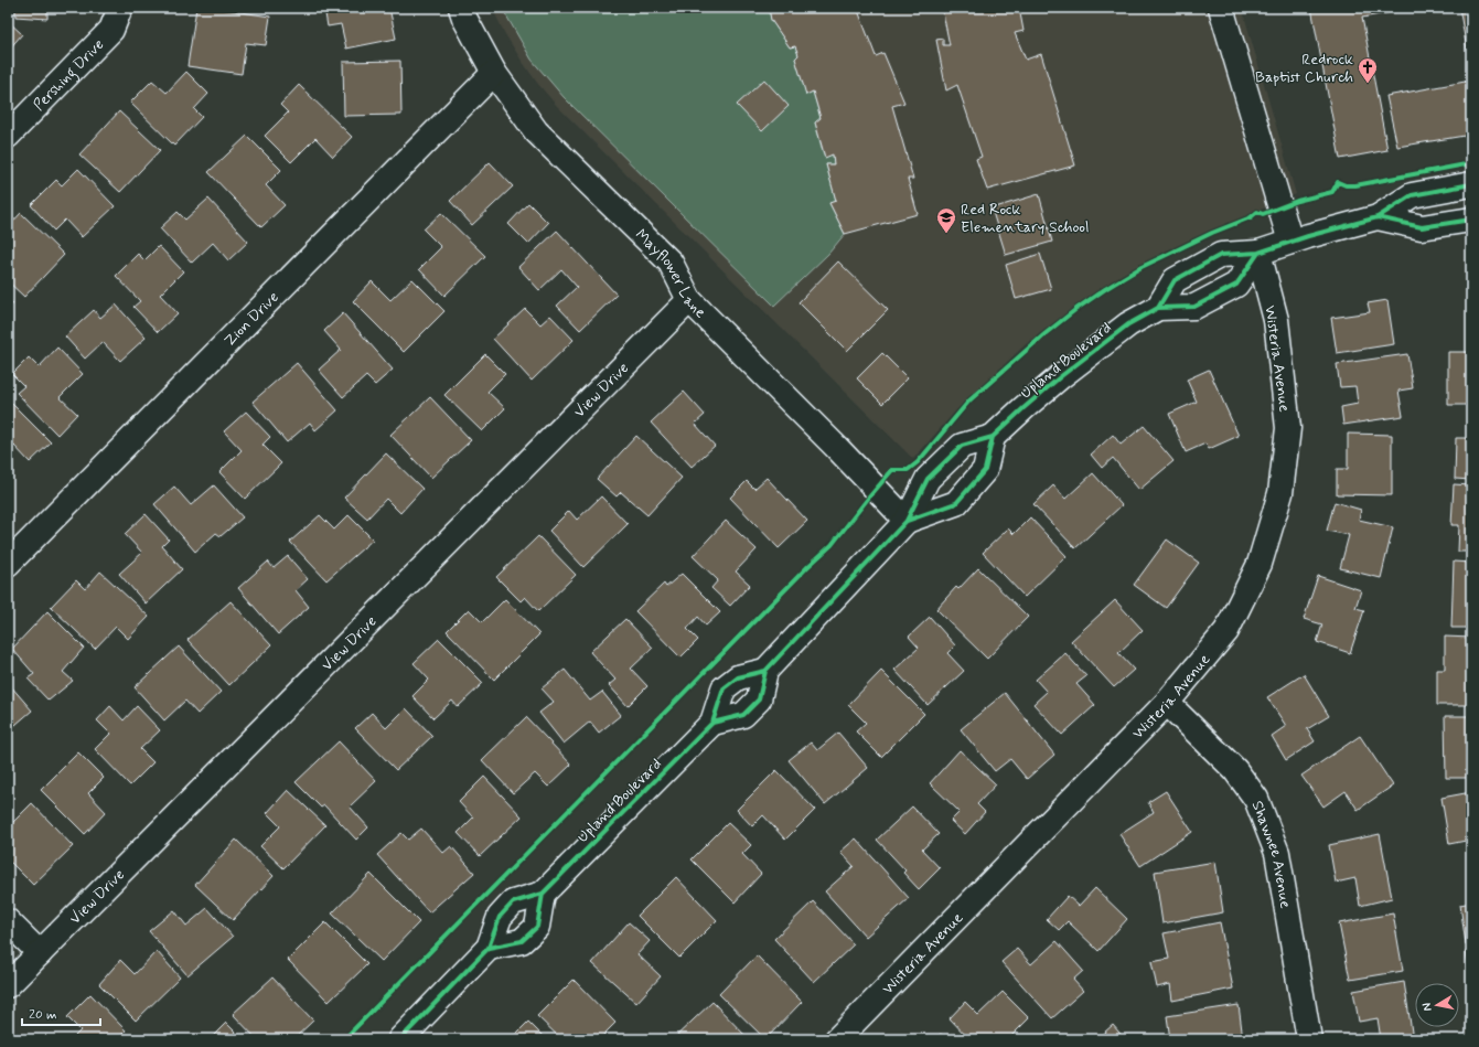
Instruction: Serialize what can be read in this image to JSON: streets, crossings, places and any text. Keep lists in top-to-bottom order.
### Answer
{
  "streets": {
    "street": [
      "Pershing Drive",
      "Mayflower Lane",
      "Zion Drive",
      "Wisteria Avenue",
      "Upland Boulevard",
      "View Drive",
      "Shawnee Avenue"
    ]
  },
  "crossings": [
    ["Mayflower Lane", "Zion Drive"],
    ["Mayflower Lane", "Upland Boulevard"],
    ["Mayflower Lane", "View Drive"],
    ["Wisteria Avenue", "Upland Boulevard"],
    ["Wisteria Avenue", "Shawnee Avenue"]
  ],
  "places": {
    "church": ["Redrock Baptist Church"],
    "school or university": ["Red Rock Elementary School"]
  },
  "scale_bar": "20 m",
  "north": "left"
}
